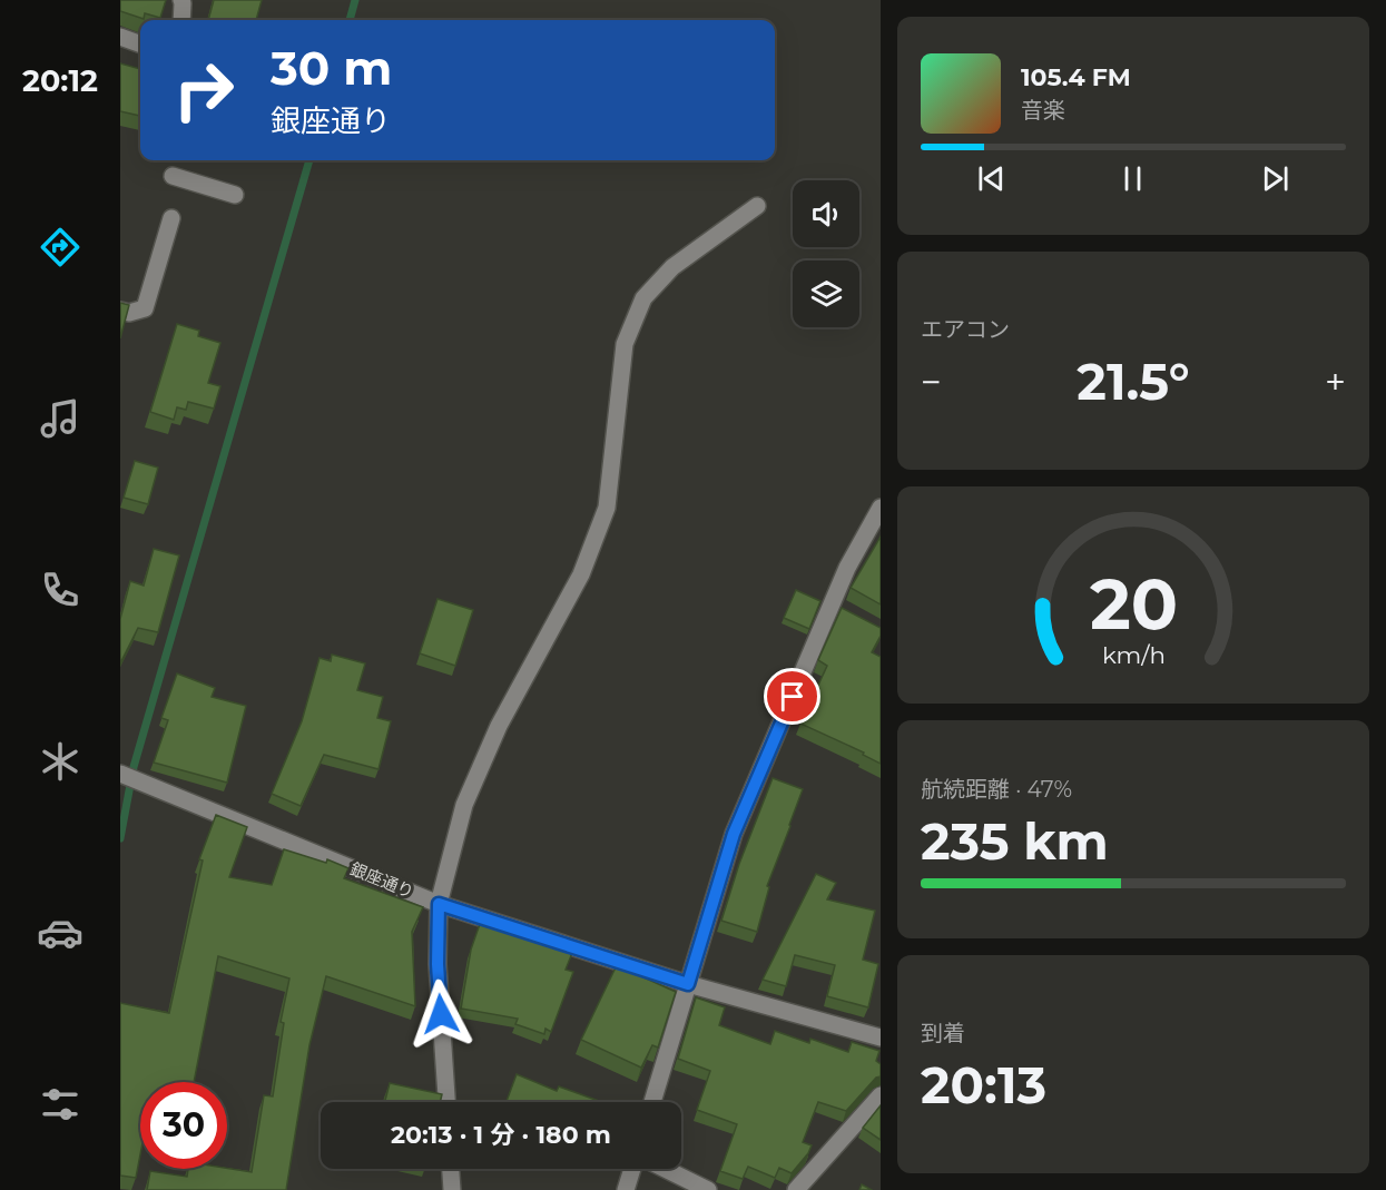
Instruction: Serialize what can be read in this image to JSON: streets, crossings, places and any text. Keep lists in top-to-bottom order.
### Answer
{
  "streets": {
    "street": ["銀座通り"]
  },
  "page": {
    "tabs": "20:12",
    "turn": ["30 m", "銀座通り"],
    "song": ["105.4 FM", "音楽"],
    "tile": [
      "エアコン",
      ["航続距離 · 47%", "235 km"],
      ["到着", "20:13"]
    ],
    "heat": ["−", "21.5°", "+"],
    "limit": "30",
    "trip": "20:13 · 1 分 · 180 m",
    "gauge": ["20", "km/h"]
  }
}
